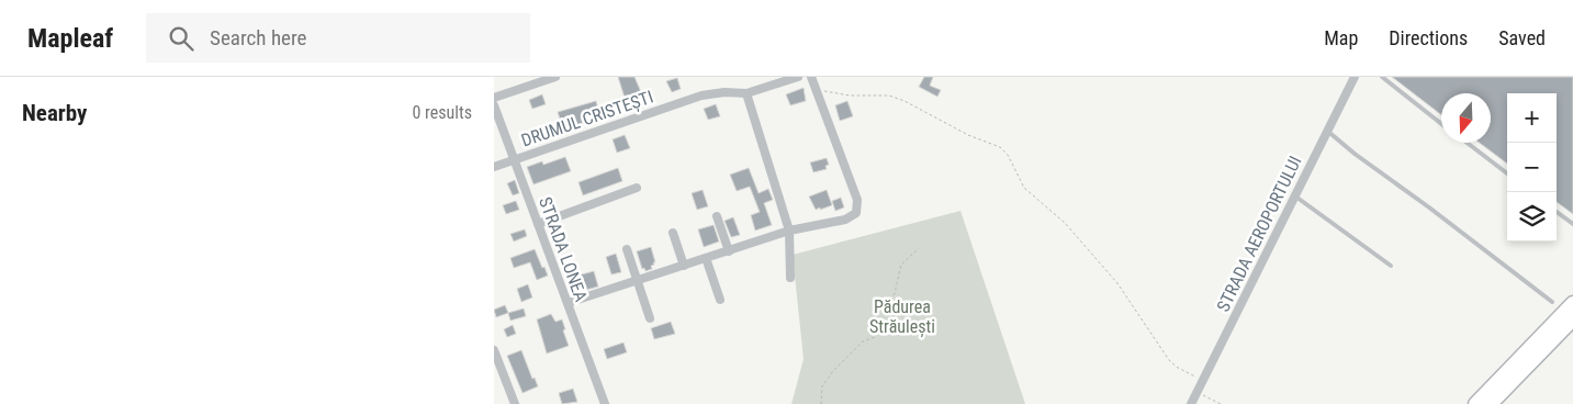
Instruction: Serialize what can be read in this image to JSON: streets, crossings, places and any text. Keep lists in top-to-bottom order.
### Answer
{
  "streets": {
    "street": ["DRUMUL CRISTEȘTI", "STRADA AEROPORTULUI", "STRADA LONEA"]
  },
  "crossings": [
    ["DRUMUL CRISTEȘTI", "STRADA LONEA"]
  ],
  "parks": ["Pădurea Străulești"],
  "north": "bottom",
  "page": {
    "header": "Mapleaf",
    "search": "Search here",
    "nav": ["Map", "Directions", "Saved"],
    "heading": ["Nearby", "0 results"],
    "map_buttons": ["+", "−"]
  }
}
